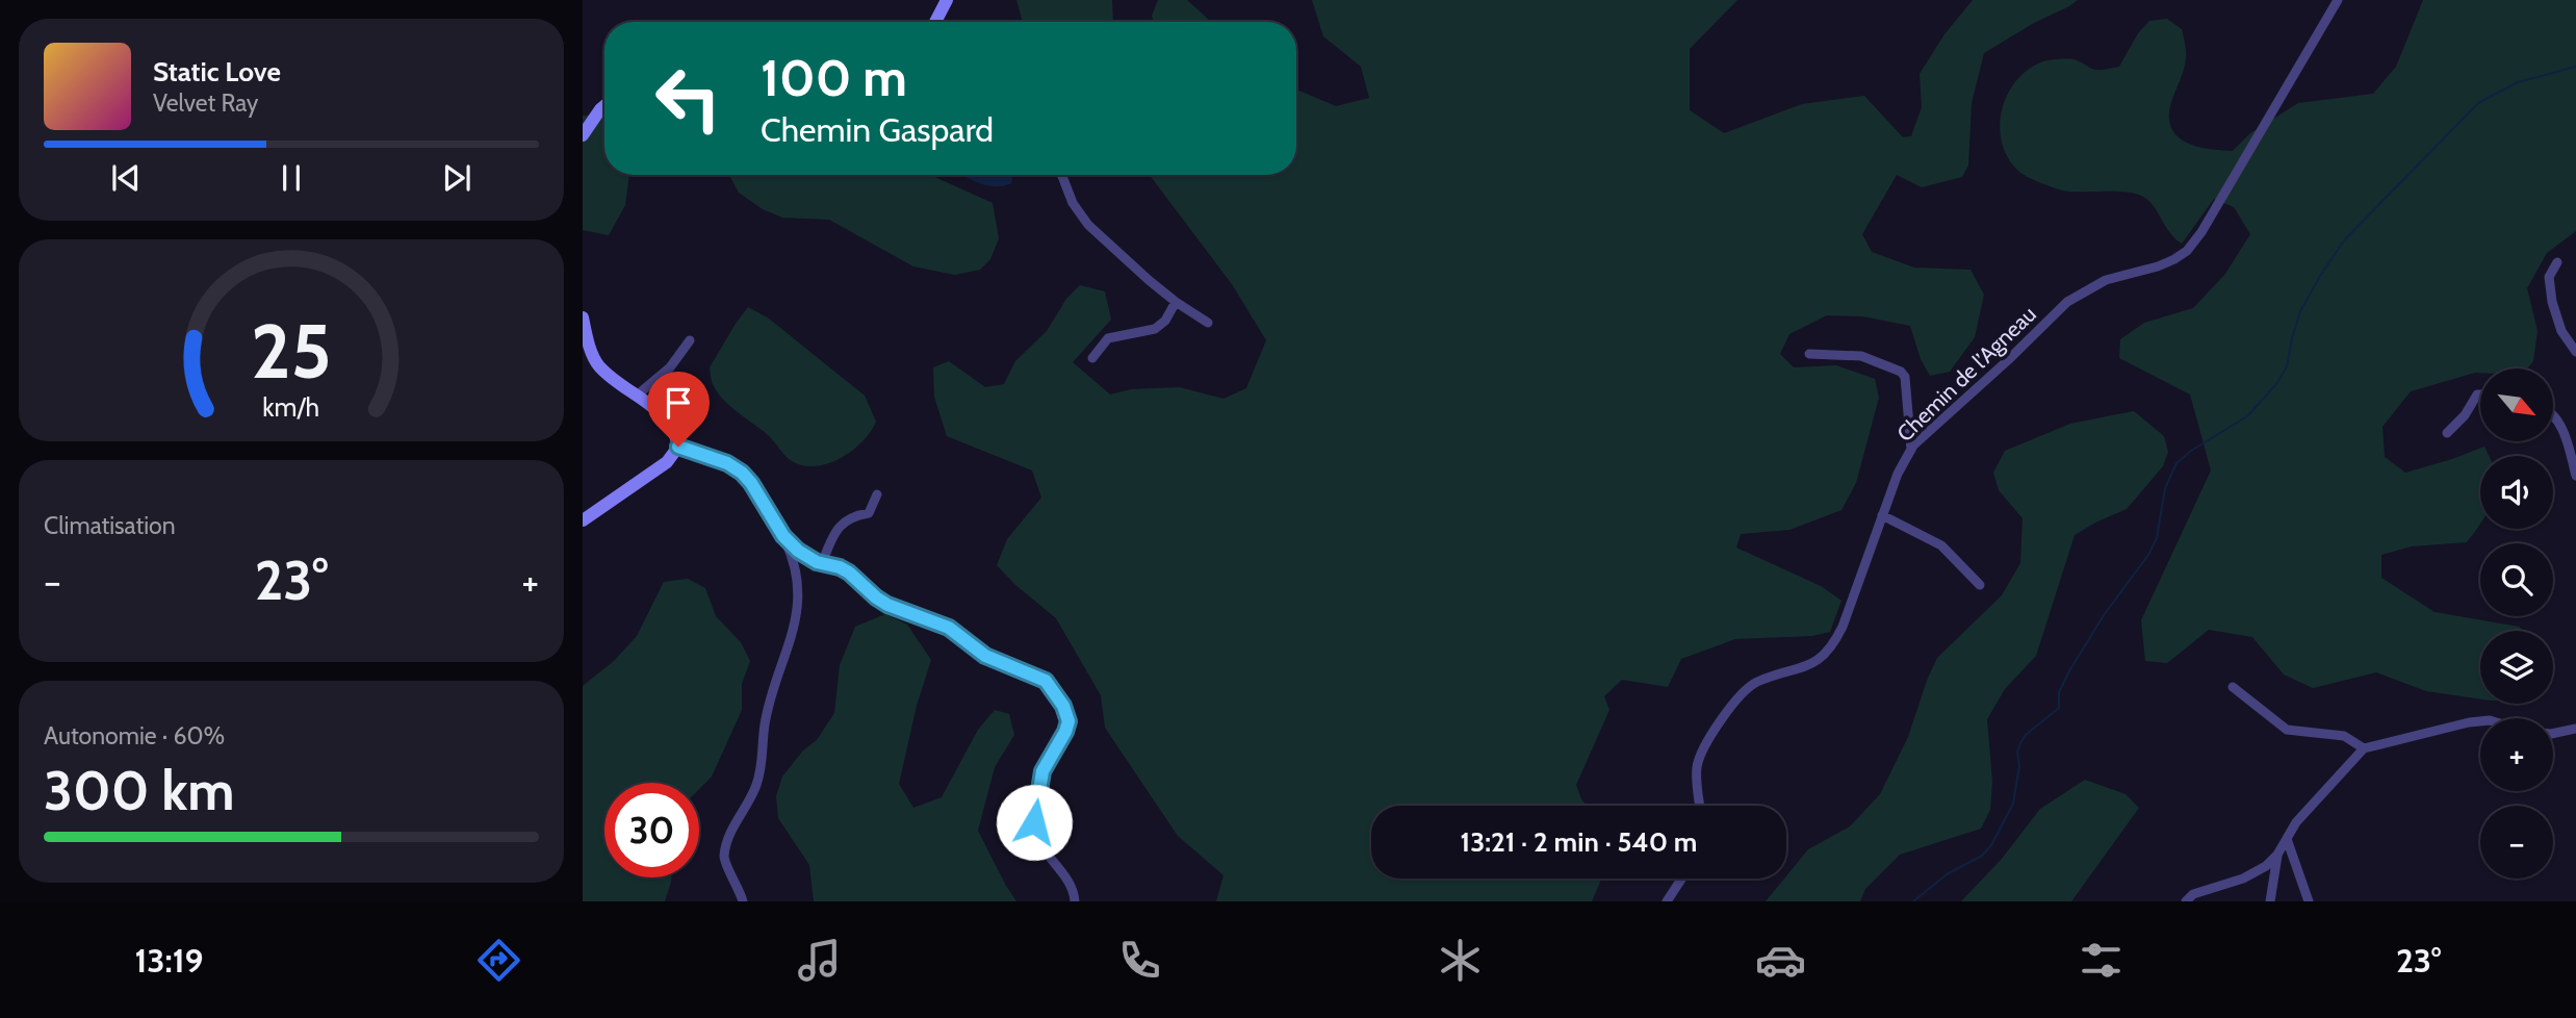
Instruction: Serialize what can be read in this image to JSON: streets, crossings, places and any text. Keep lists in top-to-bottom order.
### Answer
{
  "streets": {
    "street": ["Chemin de l’Agneau"]
  },
  "north": "bottom right",
  "page": {
    "turn": ["100 m", "Chemin Gaspard"],
    "song": ["Static Love", "Velvet Ray"],
    "map_buttons": ["+", "−"],
    "tile": [
      "Climatisation",
      ["Autonomie · 60%", "300 km"]
    ],
    "heat": ["−", "23°", "+"],
    "limit": "30",
    "trip": "13:21 · 2 min · 540 m",
    "tabs": ["13:19", "23°"],
    "gauge": ["25", "km/h"]
  }
}
